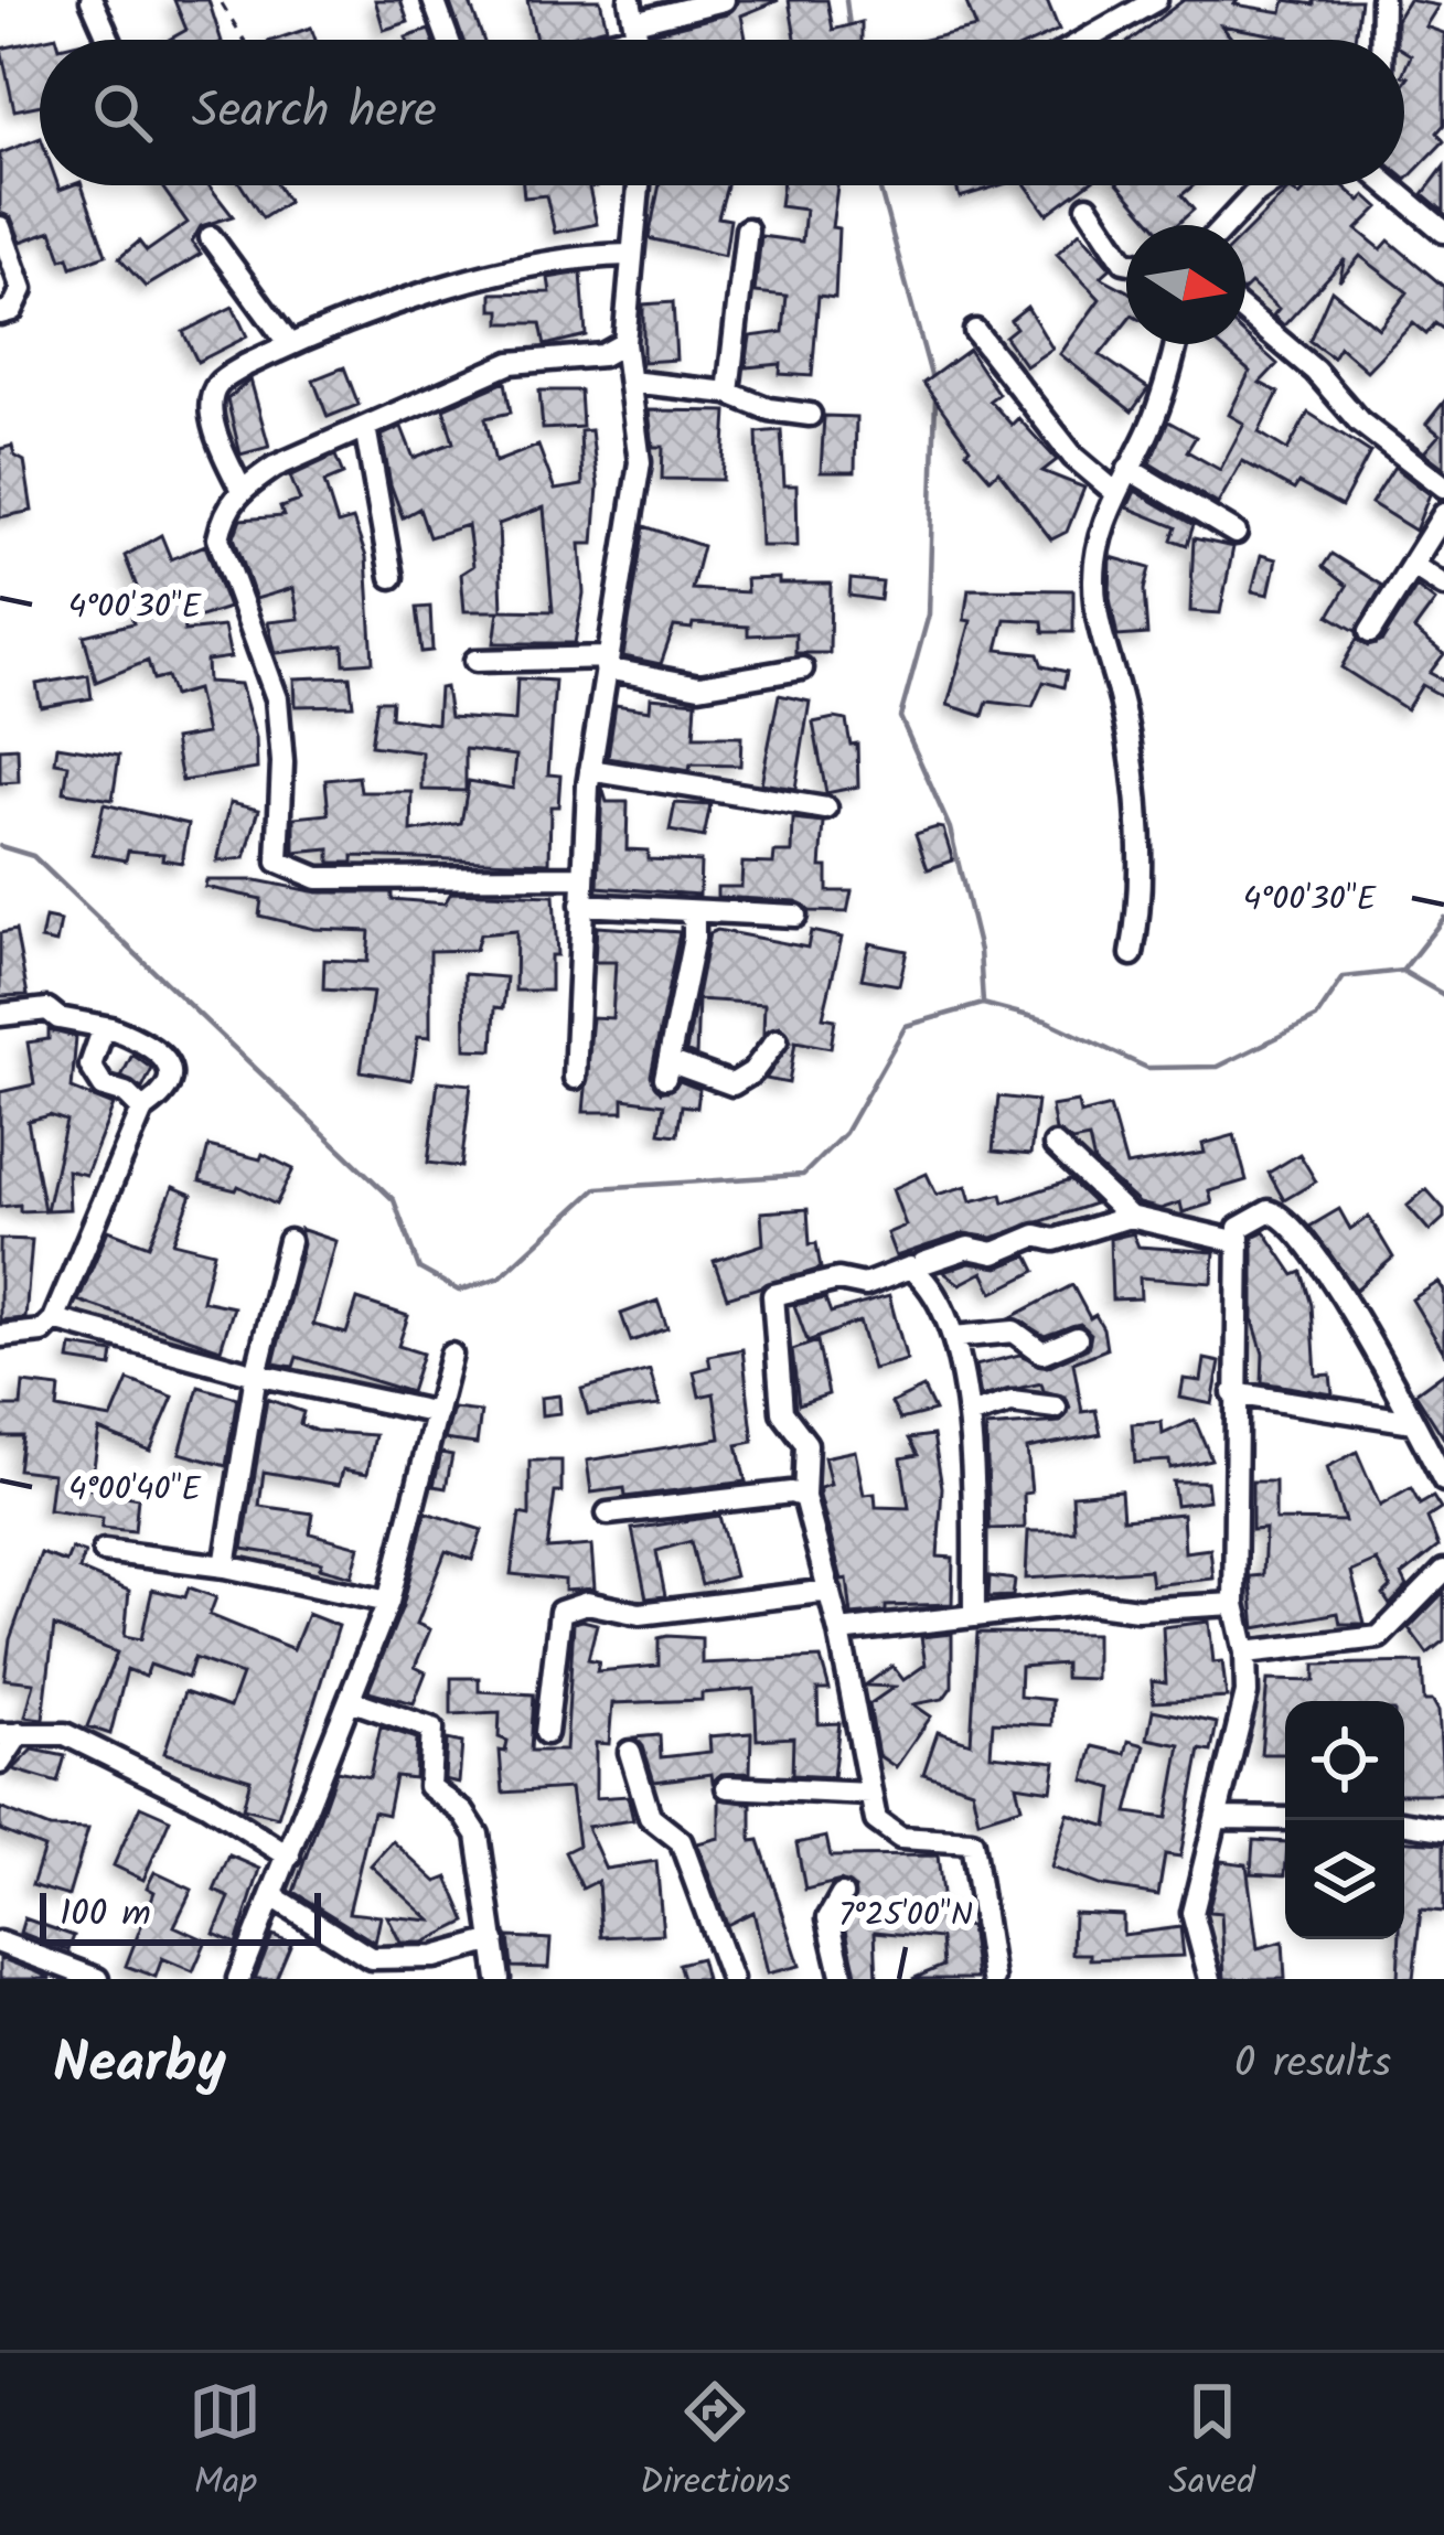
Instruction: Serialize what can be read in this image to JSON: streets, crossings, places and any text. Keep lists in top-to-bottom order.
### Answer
{
  "scale_bar": "100 m",
  "north": "right",
  "page": {
    "search": "Search here",
    "scale": "100 m",
    "heading": ["Nearby", "0 results"],
    "nav": ["Map", "Directions", "Saved"]
  },
  "coordinates": ["4°00'30\"E", "4°00'40\"E", "7°25'00\"N"]
}
